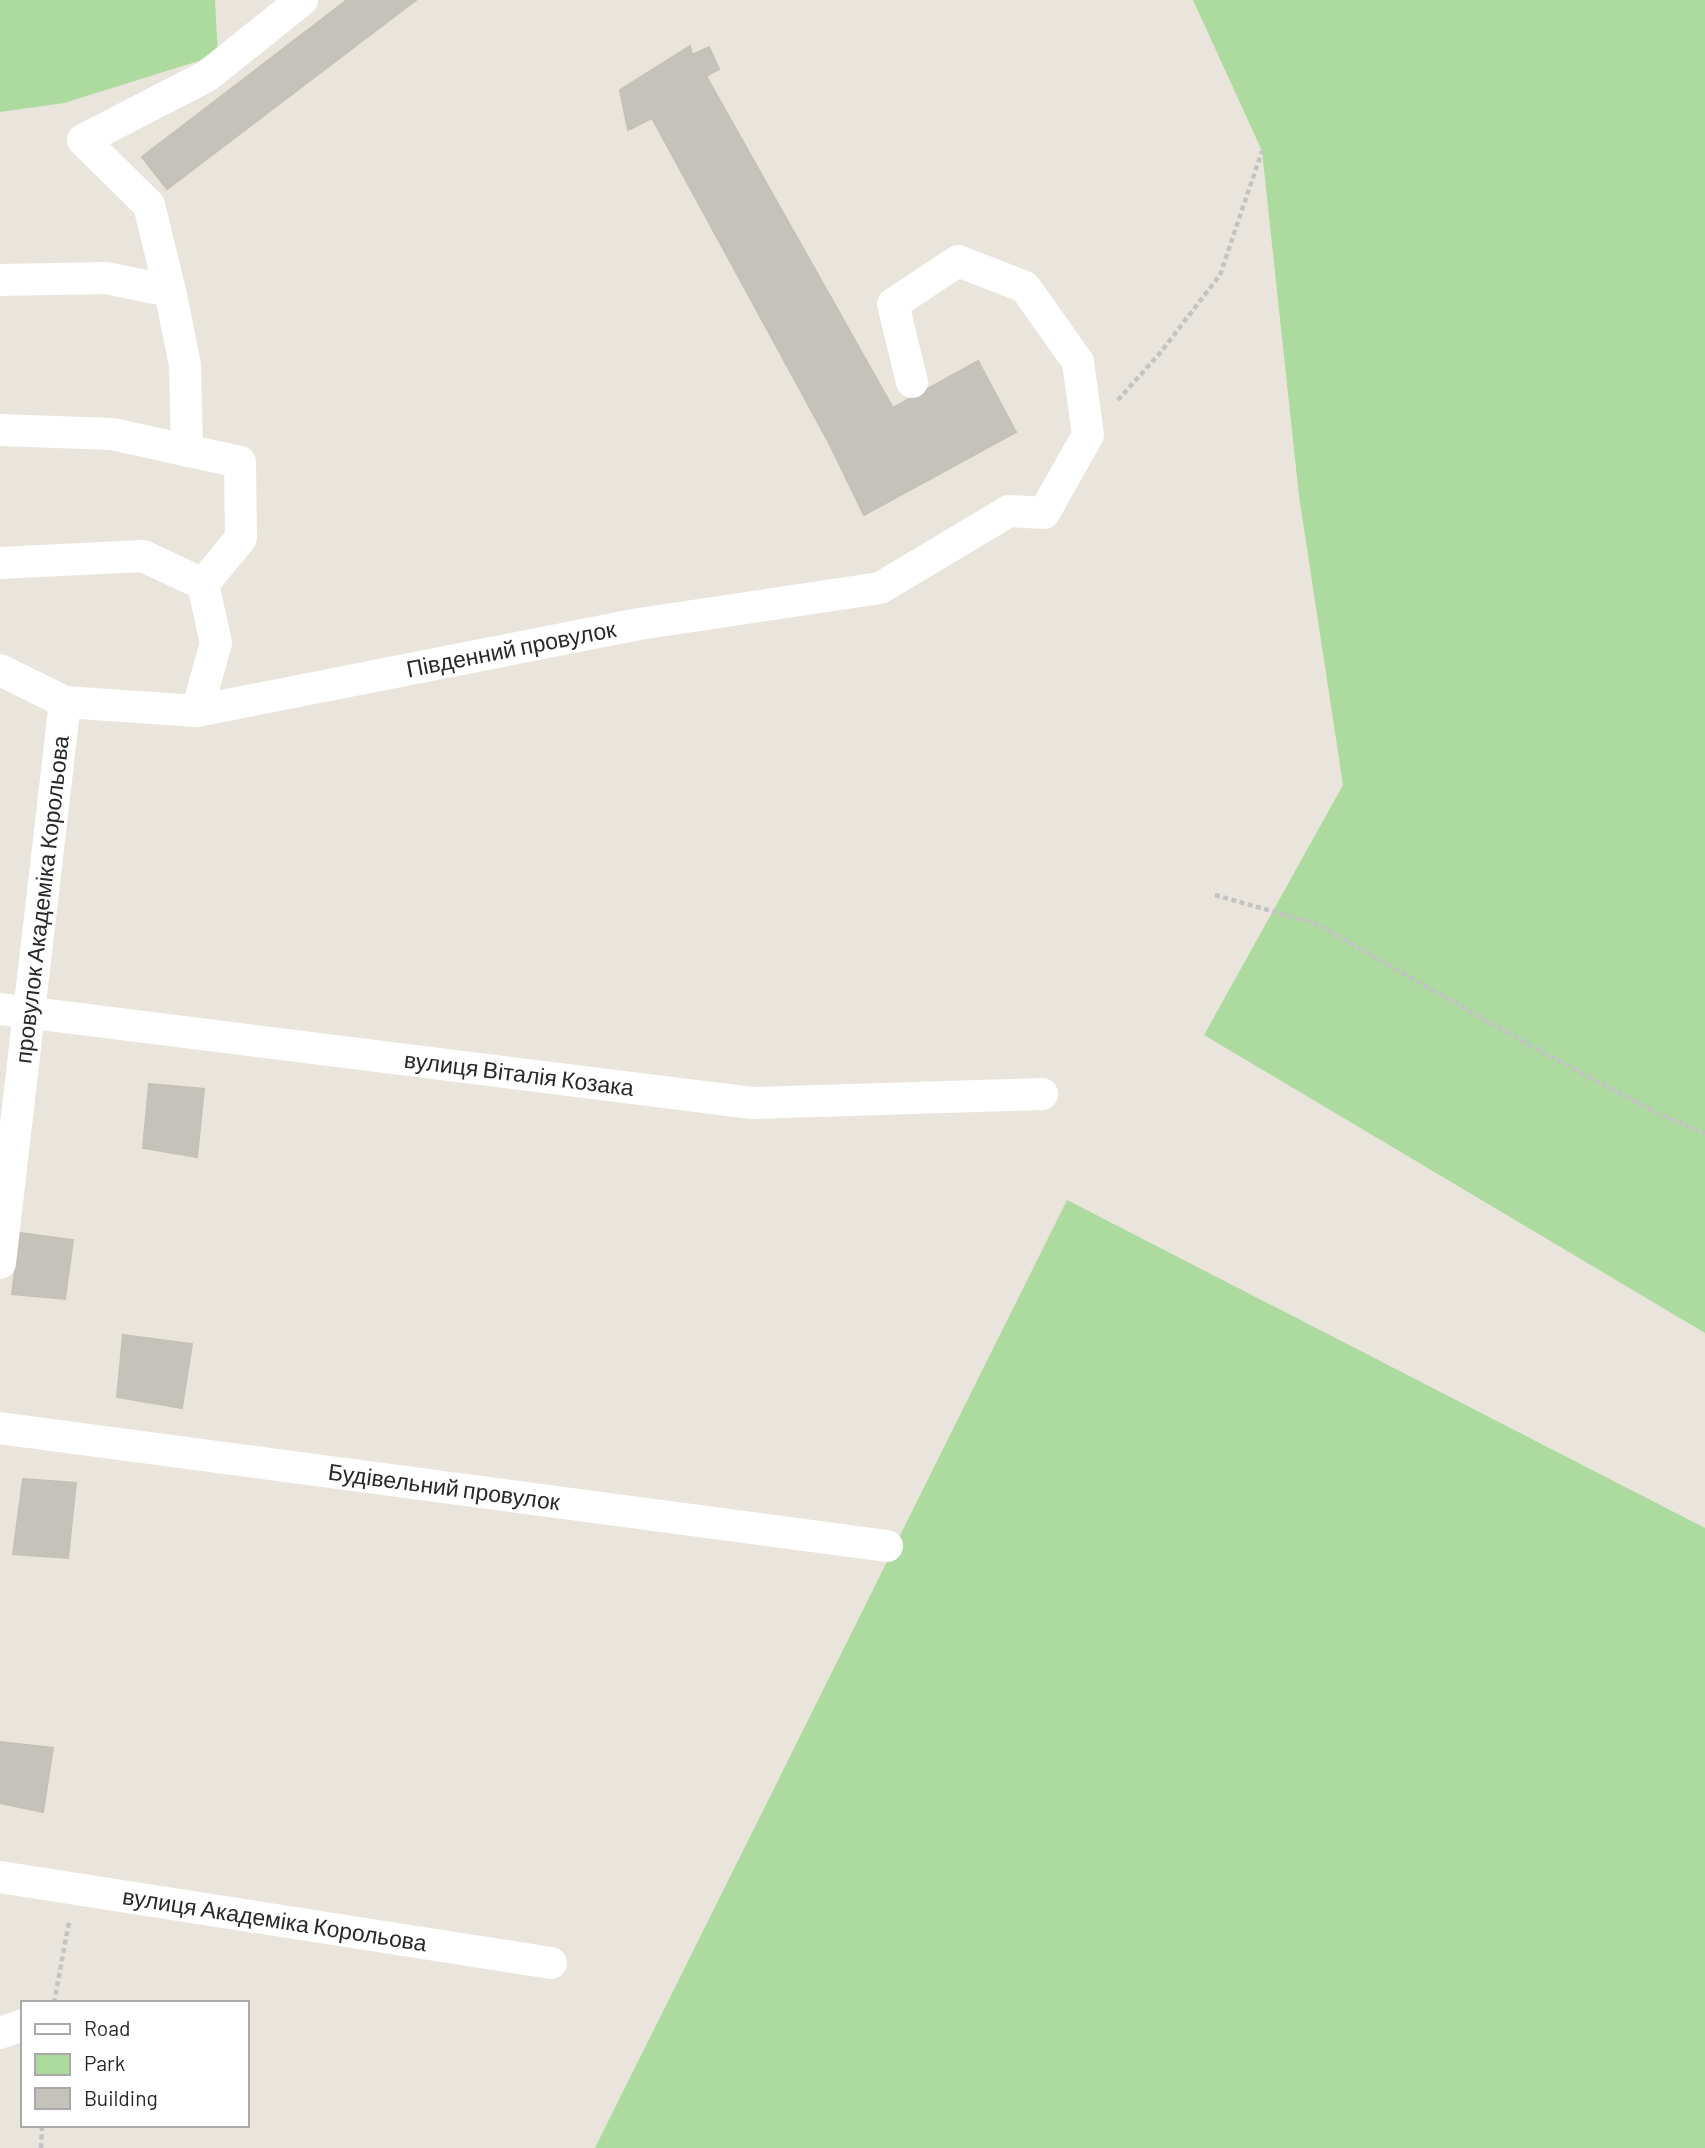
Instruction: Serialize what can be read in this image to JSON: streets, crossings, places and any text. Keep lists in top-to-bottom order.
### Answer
{
  "streets": {
    "street": [
      "Південний провулок",
      "провулок Академіка Корольова",
      "вулиця Віталія Козака",
      "Будівельний провулок",
      "вулиця Академіка Корольова"
    ]
  },
  "crossings": [
    ["Південний провулок", "провулок Академіка Корольова"],
    ["провулок Академіка Корольова", "вулиця Віталія Козака"]
  ],
  "legend": ["Road", "Park", "Building"]
}
